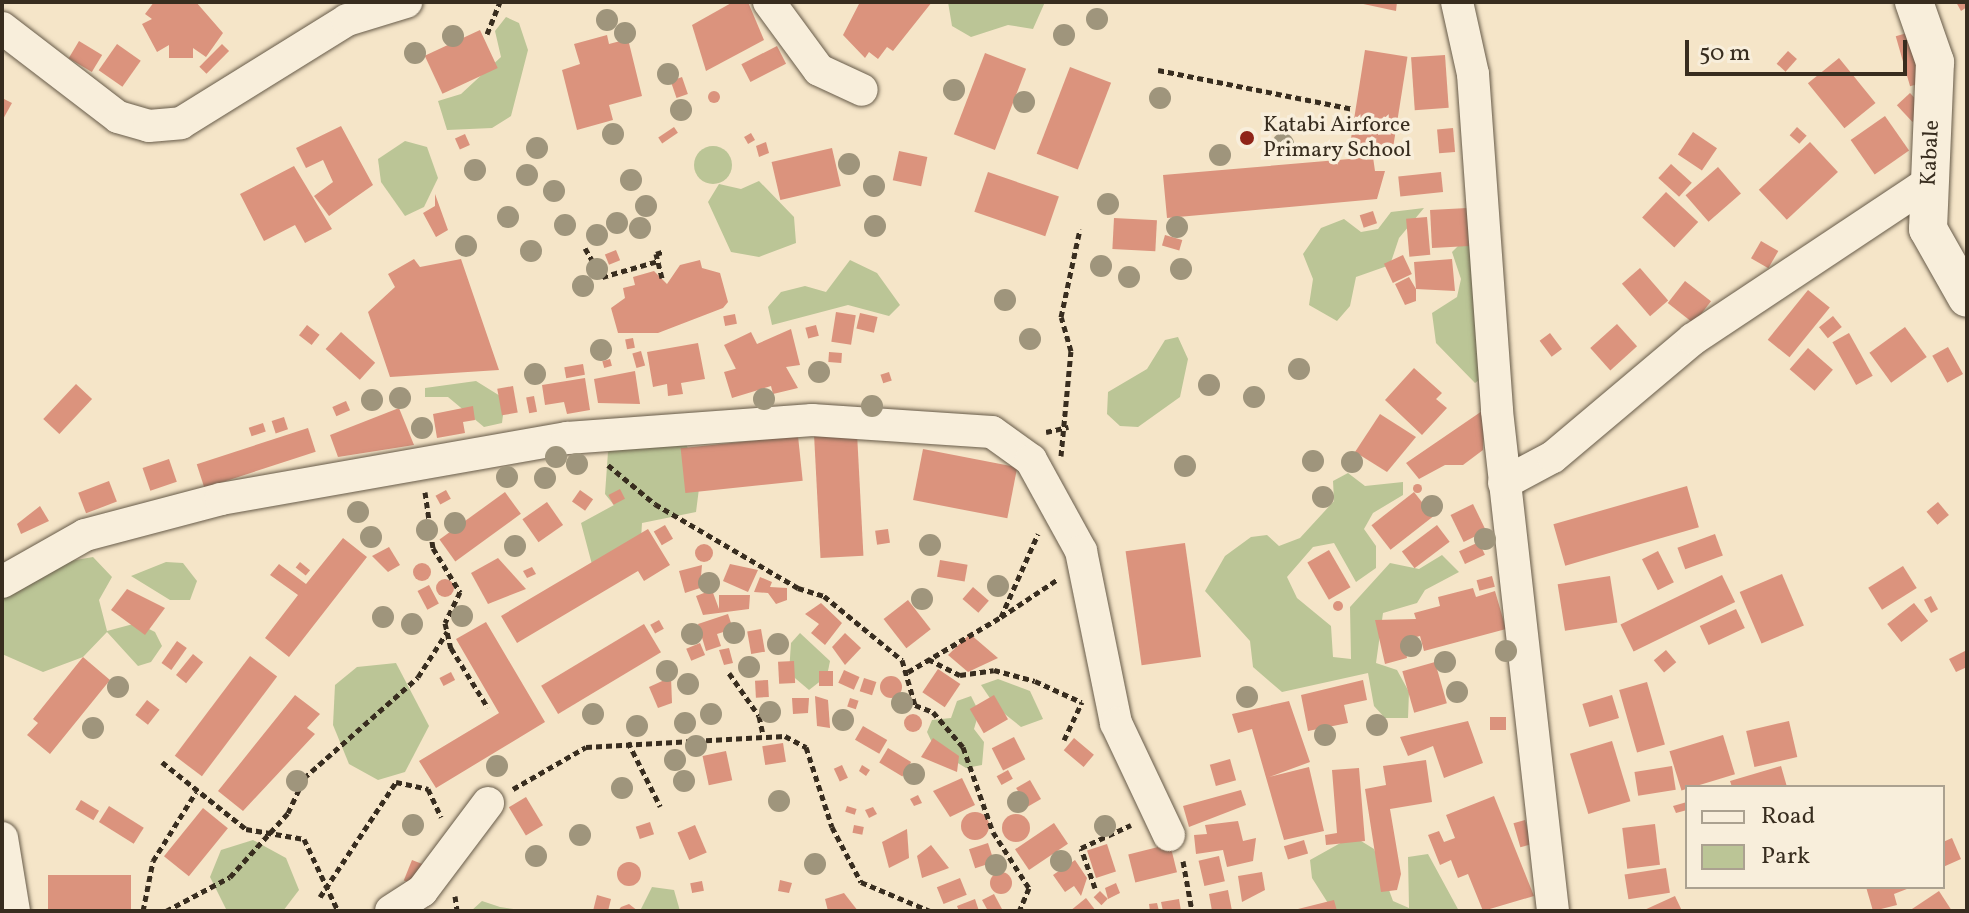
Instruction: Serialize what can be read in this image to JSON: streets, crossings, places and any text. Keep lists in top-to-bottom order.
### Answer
{
  "streets": {
    "street": ["Kabale"]
  },
  "places": ["Katabi Airforce Primary School"],
  "legend": ["Road", "Park"],
  "scale_bar": "50 m"
}
